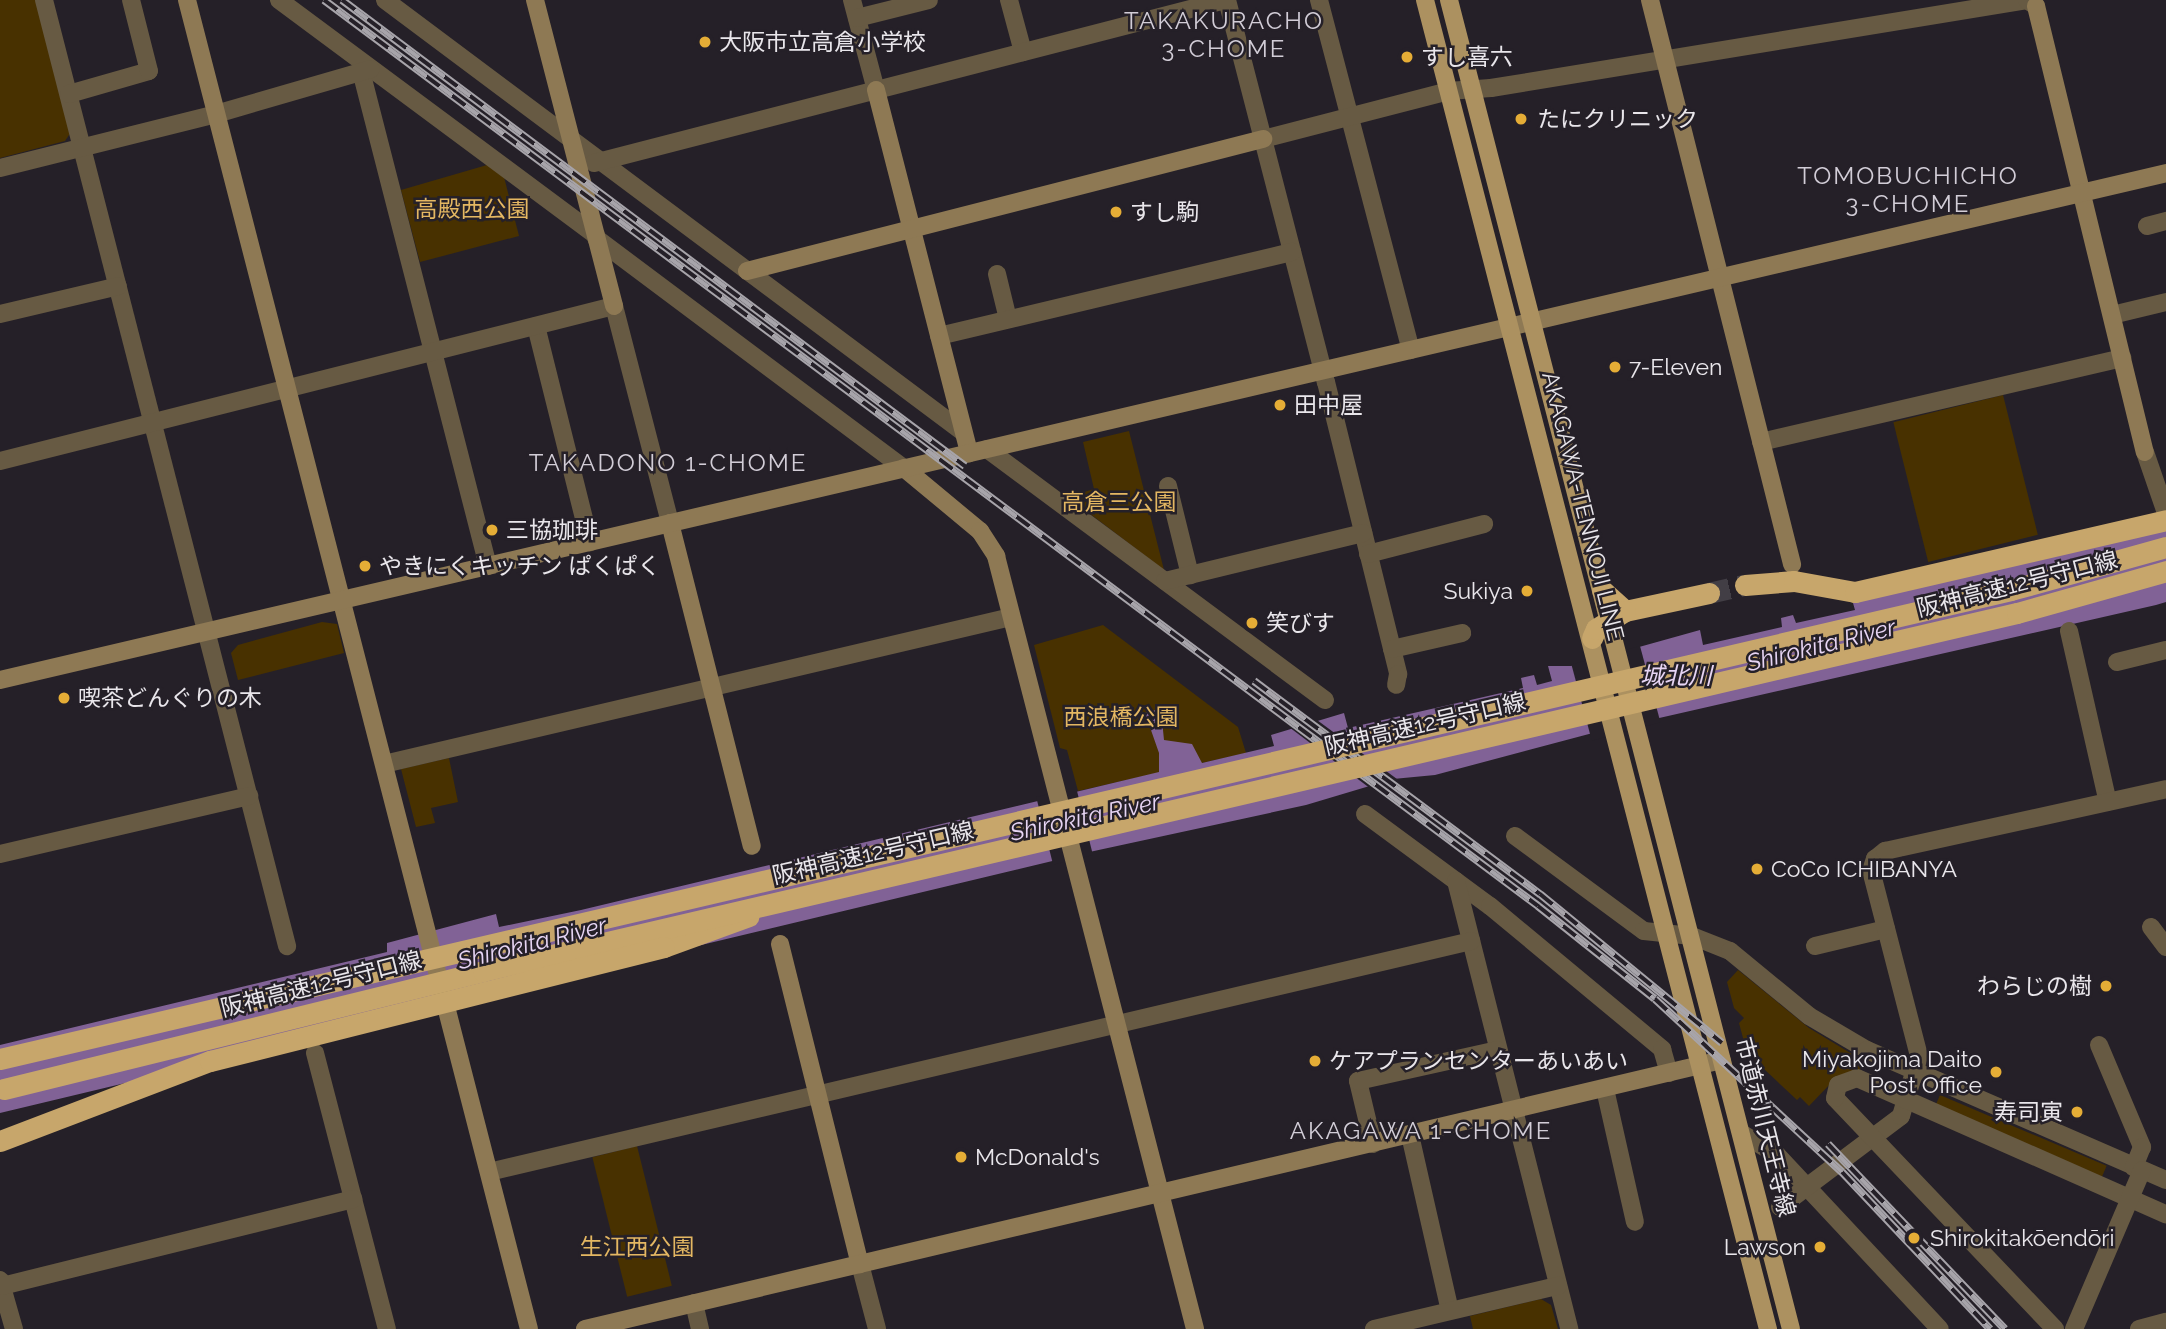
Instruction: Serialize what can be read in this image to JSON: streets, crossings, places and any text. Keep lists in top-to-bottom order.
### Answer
{
  "streets": {
    "highway": ["阪神高速12号守口線"],
    "main road": ["AKAGAWA-TENNOJI LINE", "市道赤川天王寺線"]
  },
  "crossings": [
    ["AKAGAWA-TENNOJI LINE", "市道赤川天王寺線"]
  ],
  "districts": [
    "TAKAKURACHO 3-CHOME",
    "TOMOBUCHICHO 3-CHOME",
    "TAKADONO 1-CHOME",
    "AKAGAWA 1-CHOME"
  ],
  "water": ["Shirokita River", "城北川"],
  "parks": [
    "高殿西公園",
    "高倉三公園",
    "西浪橋公園",
    "生江西公園"
  ],
  "places": [
    "大阪市立高倉小学校",
    "すし喜六",
    "たにクリニック",
    "すし駒",
    "7-Eleven",
    "田中屋",
    "三協珈琲",
    "やきにくキッチン ぱくぱく",
    "Sukiya",
    "笑びす",
    "喫茶どんぐりの木",
    "CoCo ICHIBANYA",
    "わらじの樹",
    "ケアプランセンターあいあい",
    "Miyakojima Daito Post Office",
    "寿司寅",
    "McDonald's",
    "Shirokitakōendōri",
    "Lawson"
  ]
}
